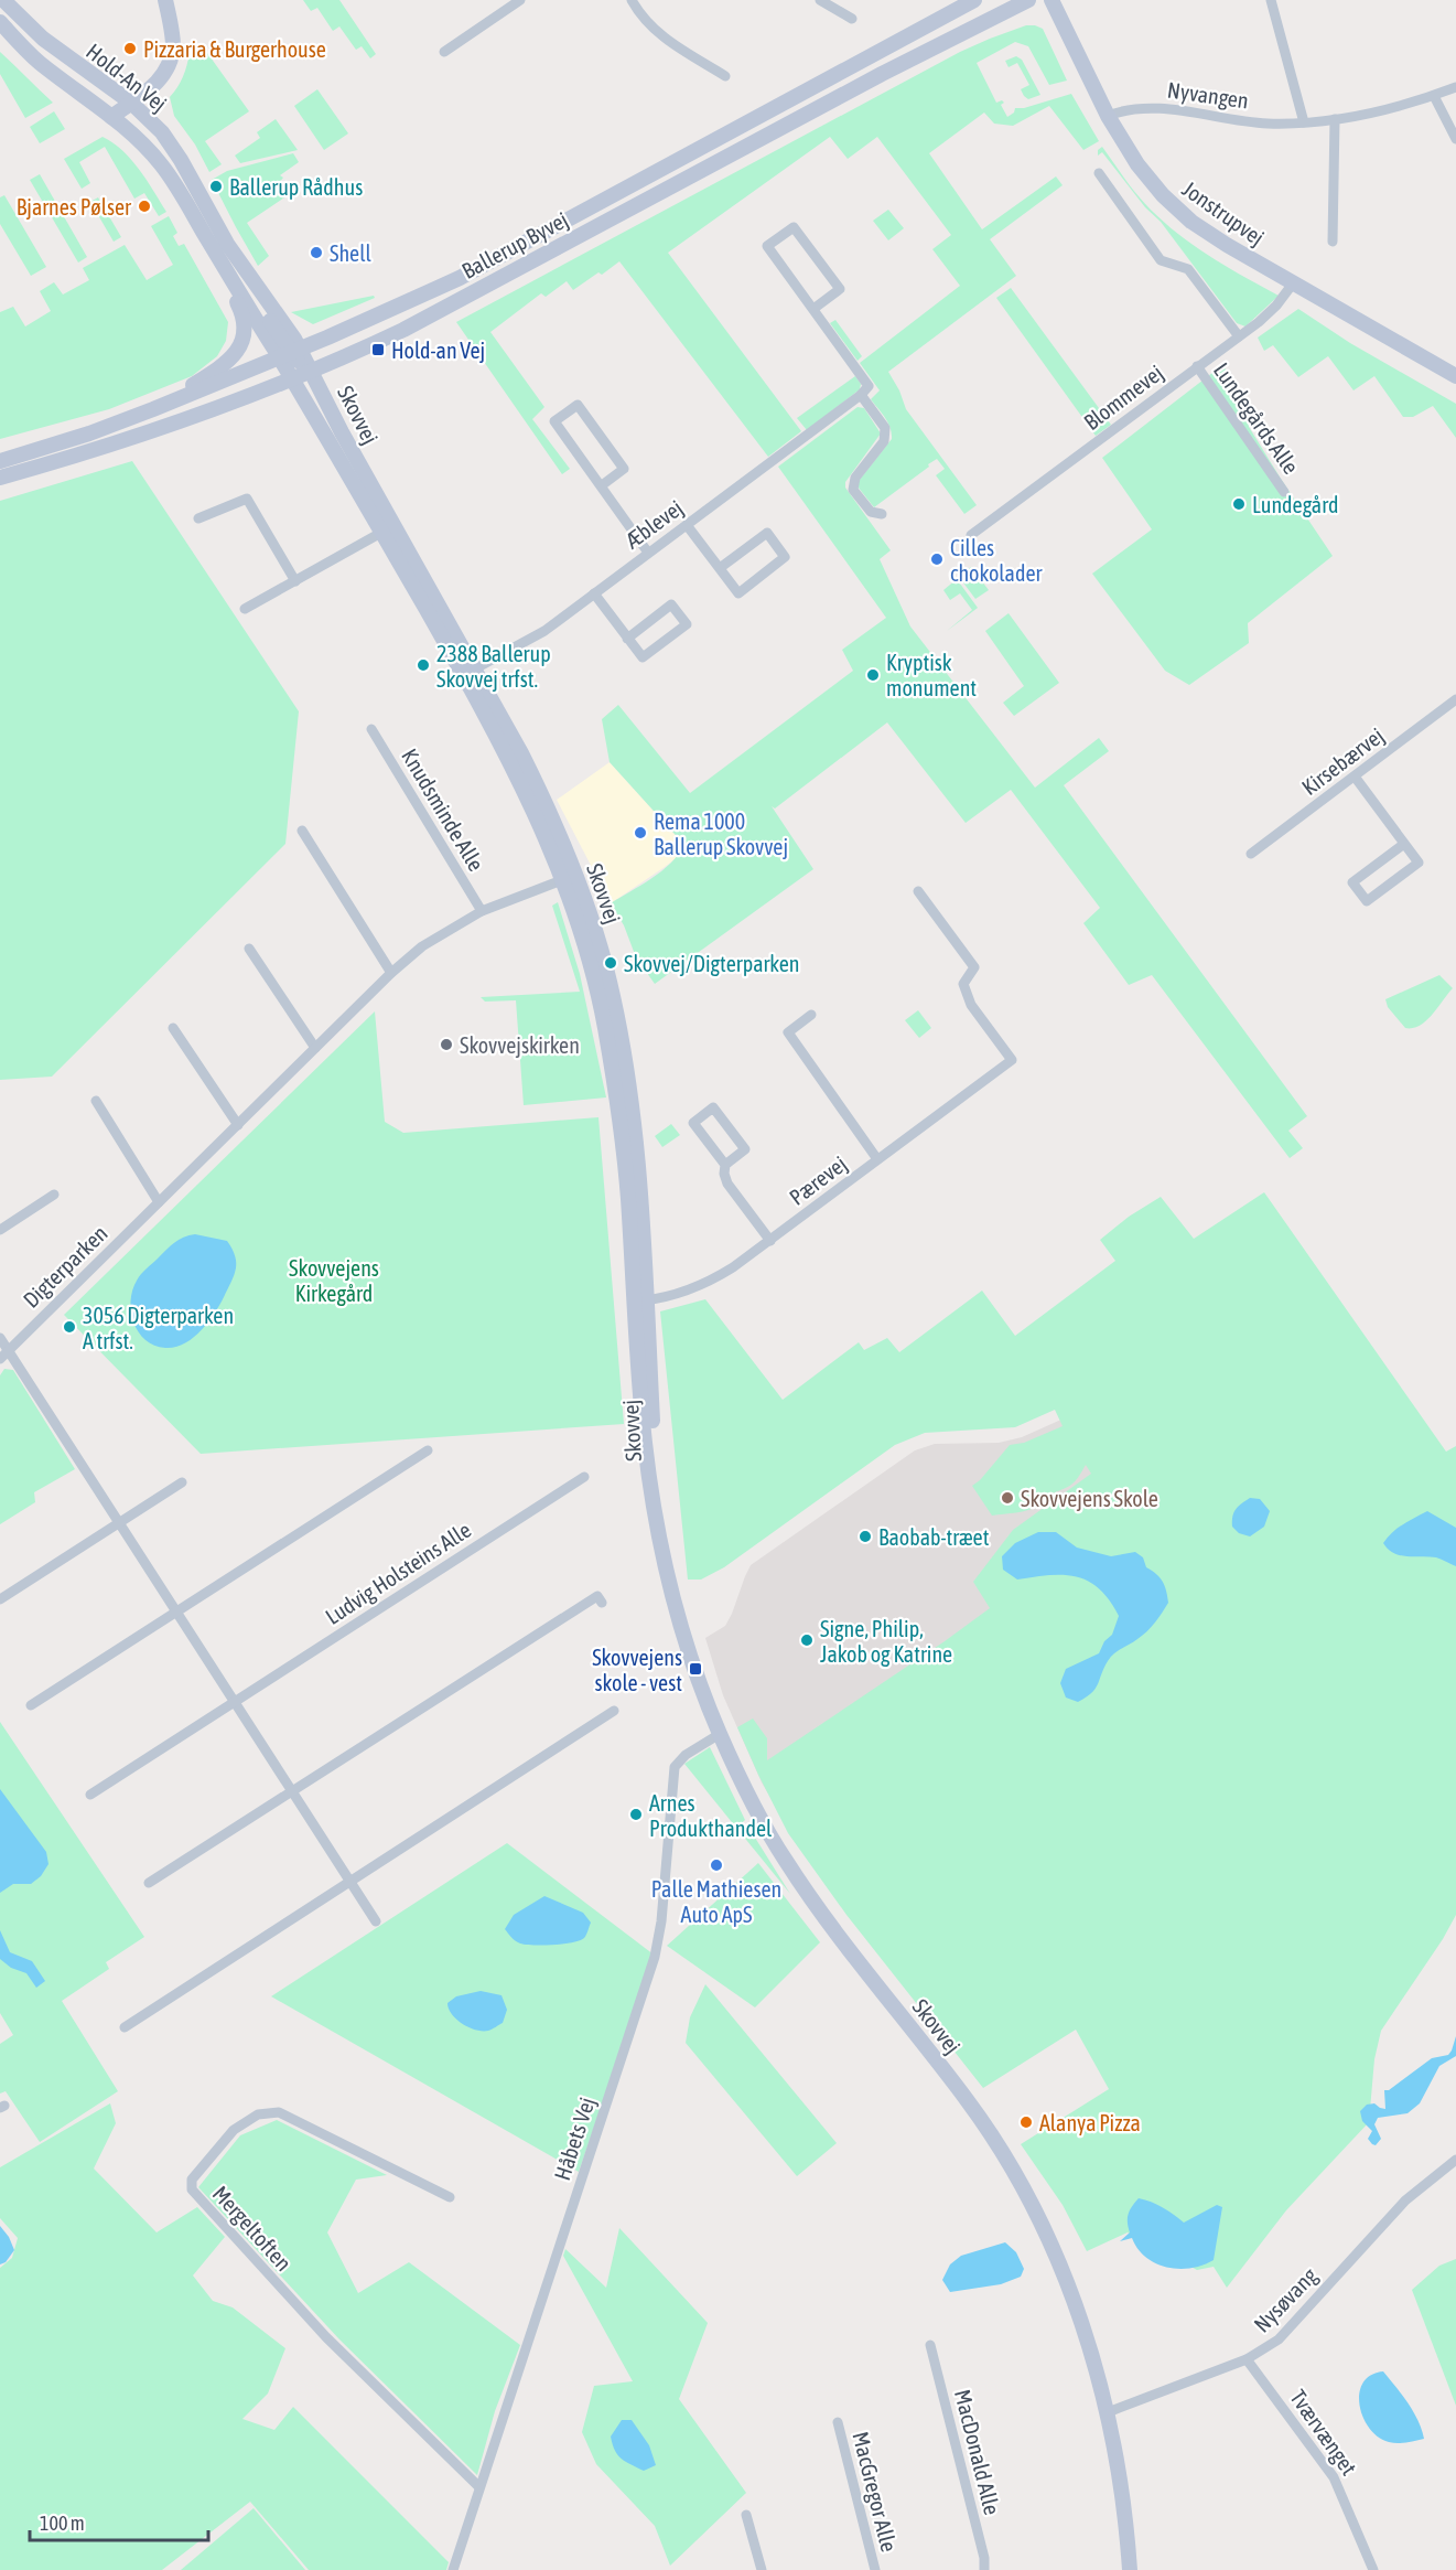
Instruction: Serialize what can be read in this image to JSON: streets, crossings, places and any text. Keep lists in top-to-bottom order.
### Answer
{
  "streets": {
    "street": [
      "Hold-An Vej",
      "Nyvangen",
      "Jonstrupvej",
      "Ballerup Byvej",
      "Blommevej",
      "Skovvej",
      "Lundegårds Alle",
      "Æblevej",
      "Kirsebærvej",
      "Knudsminde Alle",
      "Pærevej",
      "Digterparken",
      "Ludvig Holsteins Alle",
      "Håbets Vej",
      "Mergeltoften",
      "Nysøvang",
      "Tværvænget",
      "MacDonald Alle",
      "MacGregor Alle"
    ]
  },
  "crossings": [
    ["Hold-An Vej", "Ballerup Byvej"],
    ["Hold-An Vej", "Skovvej"],
    ["Nyvangen", "Jonstrupvej"],
    ["Jonstrupvej", "Blommevej"],
    ["Ballerup Byvej", "Skovvej"],
    ["Blommevej", "Lundegårds Alle"],
    ["Skovvej", "Æblevej"],
    ["Skovvej", "Pærevej"],
    ["Skovvej", "Digterparken"],
    ["Skovvej", "Håbets Vej"],
    ["Skovvej", "Nysøvang"],
    ["Knudsminde Alle", "Digterparken"],
    ["Håbets Vej", "Mergeltoften"],
    ["Nysøvang", "Tværvænget"]
  ],
  "parks": ["Skovvejens Kirkegård"],
  "places": {
    "other": [
      "Pizzaria & Burgerhouse",
      "Ballerup Rådhus",
      "Bjarnes Pølser",
      "Shell",
      "Lundegård",
      "Cilles chokolader",
      "2388 Ballerup Skovvej trfst.",
      "Kryptisk monument",
      "Rema 1000 Ballerup Skovvej",
      "Skovvej/Digterparken",
      "Skovvejskirken",
      "3056 Digterparken A trfst.",
      "Skovvejens Skole",
      "Baobab-træet",
      "Signe, Philip, Jakob og Katrine",
      "Arnes Produkthandel",
      "Palle Mathiesen Auto ApS",
      "Alanya Pizza"
    ],
    "transit": ["Hold-an Vej", "Skovvejens skole - vest"]
  },
  "scale_bar": "100 m"
}
